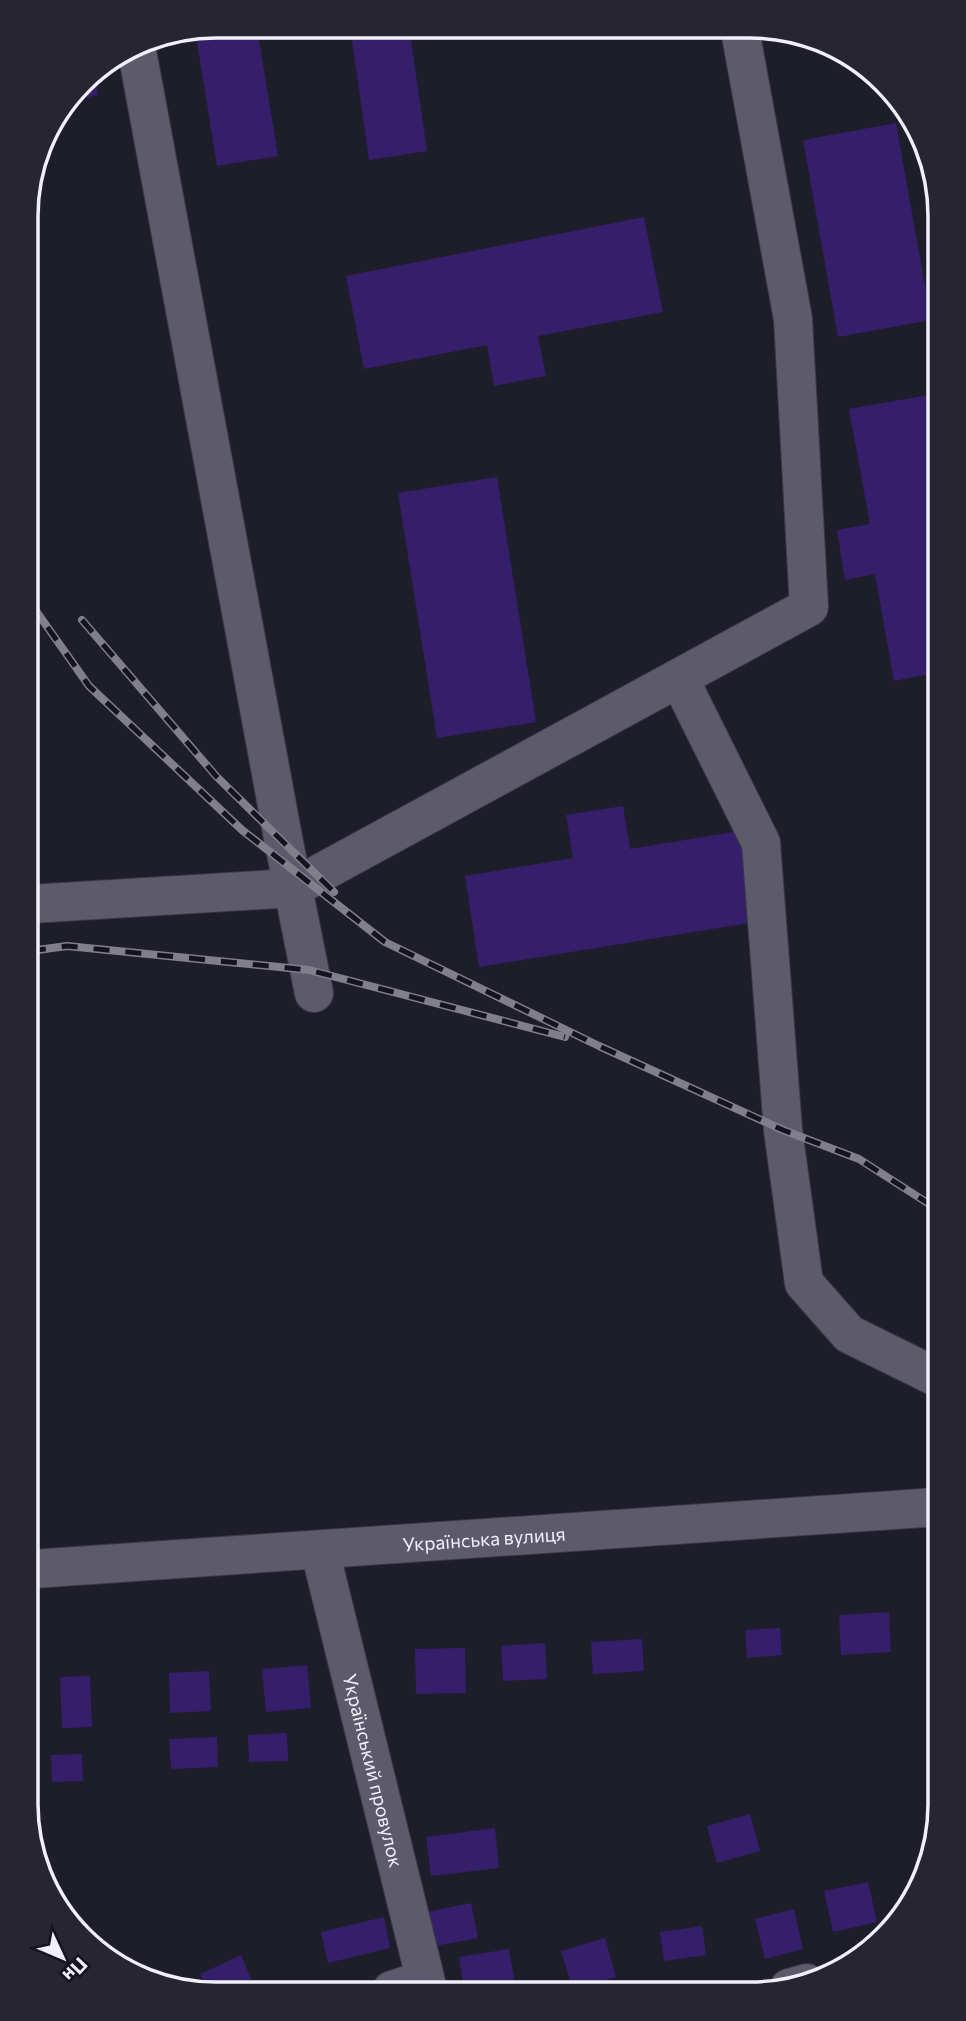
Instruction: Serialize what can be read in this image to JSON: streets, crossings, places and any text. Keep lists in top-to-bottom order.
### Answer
{
  "streets": {
    "street": ["Українська вулиця", "Український провулок"]
  },
  "crossings": [
    ["Українська вулиця", "Український провулок"]
  ],
  "north": "bottom right"
}
